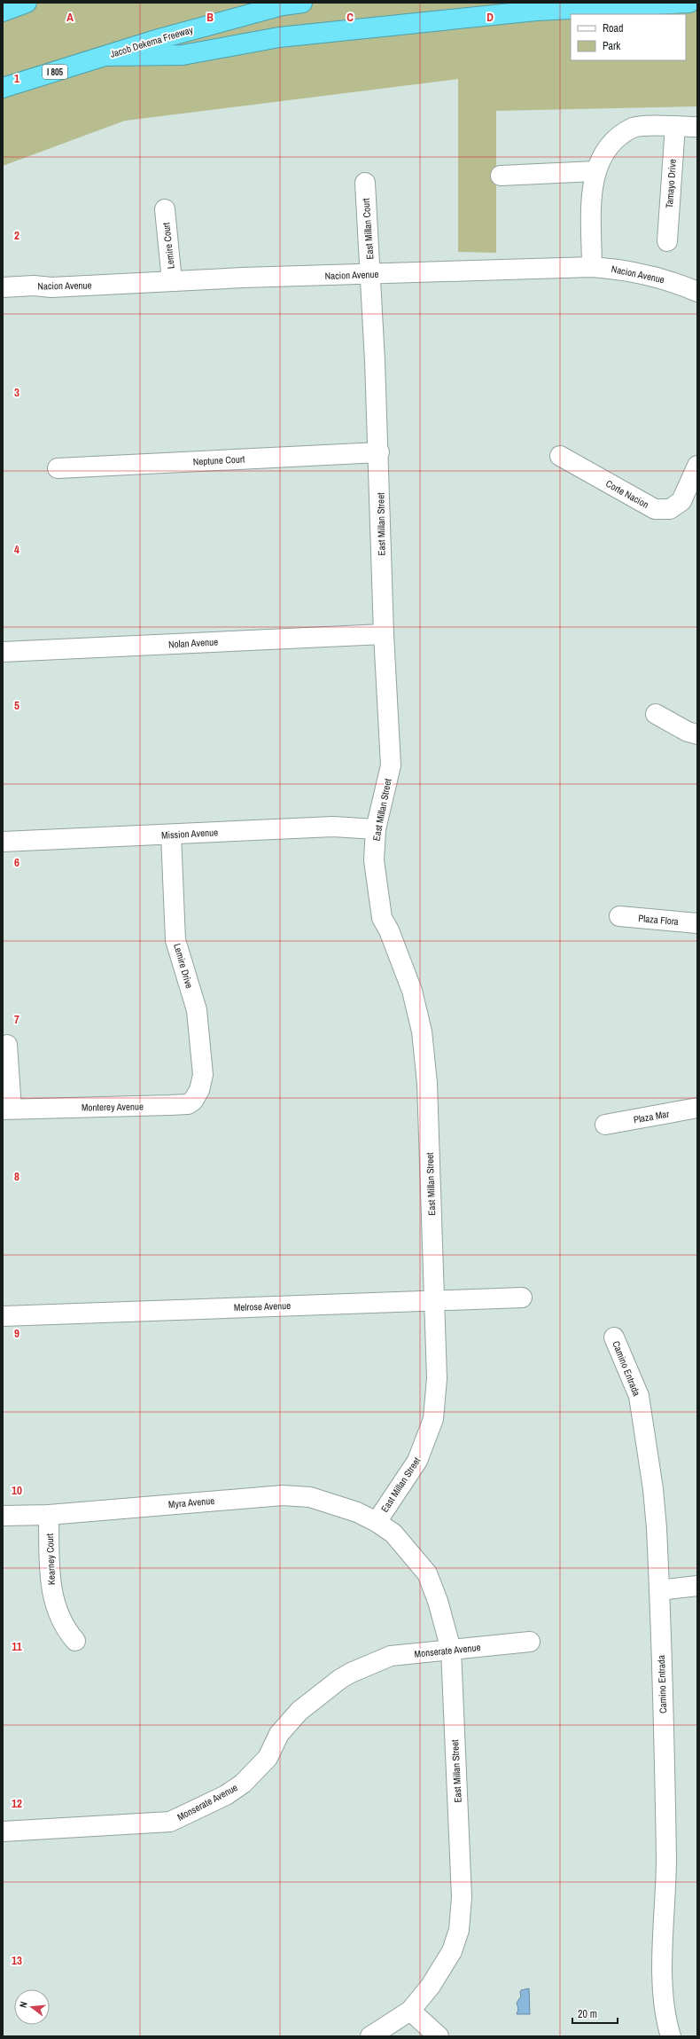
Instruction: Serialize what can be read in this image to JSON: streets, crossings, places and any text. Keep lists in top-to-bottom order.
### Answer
{
  "streets": {
    "highway": ["Jacob Dekema Freeway", "I 805"],
    "street": [
      "Tamayo Drive",
      "East Millan Court",
      "Lemire Court",
      "Nacion Avenue",
      "Neptune Court",
      "Corte Nacion",
      "East Millan Street",
      "Nolan Avenue",
      "Mission Avenue",
      "Plaza Flora",
      "Lemire Drive",
      "Monterey Avenue",
      "Plaza Mar",
      "Melrose Avenue",
      "Camino Entrada",
      "Myra Avenue",
      "Kearney Court",
      "Monserate Avenue"
    ]
  },
  "crossings": [
    ["East Millan Court", "Nacion Avenue"],
    ["East Millan Court", "East Millan Street"],
    ["Lemire Court", "Nacion Avenue"],
    ["Nacion Avenue", "East Millan Street"],
    ["Neptune Court", "East Millan Street"],
    ["East Millan Street", "Nolan Avenue"],
    ["East Millan Street", "Mission Avenue"],
    ["East Millan Street", "Melrose Avenue"],
    ["East Millan Street", "Myra Avenue"],
    ["East Millan Street", "Monserate Avenue"],
    ["Mission Avenue", "Lemire Drive"],
    ["Lemire Drive", "Monterey Avenue"],
    ["Myra Avenue", "Kearney Court"]
  ],
  "legend": ["Road", "Park"],
  "scale_bar": "20 m",
  "north": "left",
  "grid": {
    "columns": [
      "A",
      "B",
      "C",
      "D"
    ],
    "rows": [
      "1",
      "2",
      "3",
      "4",
      "5",
      "6",
      "7",
      "8",
      "9",
      "10",
      "11",
      "12",
      "13"
    ]
  }
}
